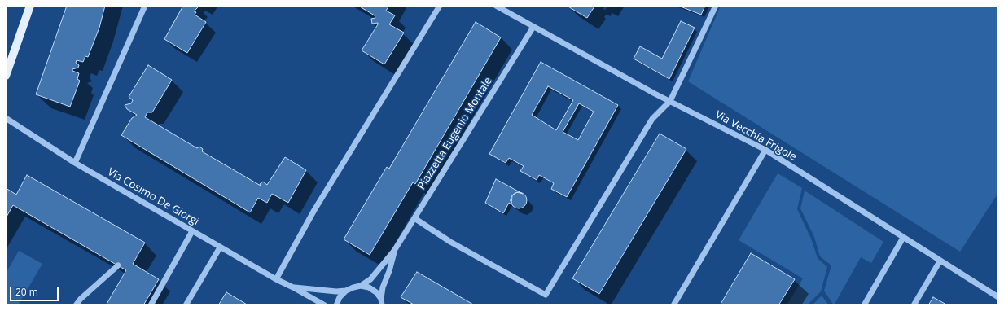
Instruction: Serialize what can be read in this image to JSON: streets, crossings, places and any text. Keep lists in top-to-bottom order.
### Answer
{
  "streets": {
    "street": ["Piazzetta Eugenio Montale", "Via Vecchia Frigole", "Via Cosimo De Giorgi"]
  },
  "crossings": [
    ["Piazzetta Eugenio Montale", "Via Vecchia Frigole"],
    ["Piazzetta Eugenio Montale", "Via Cosimo De Giorgi"]
  ],
  "scale_bar": "20 m"
}
